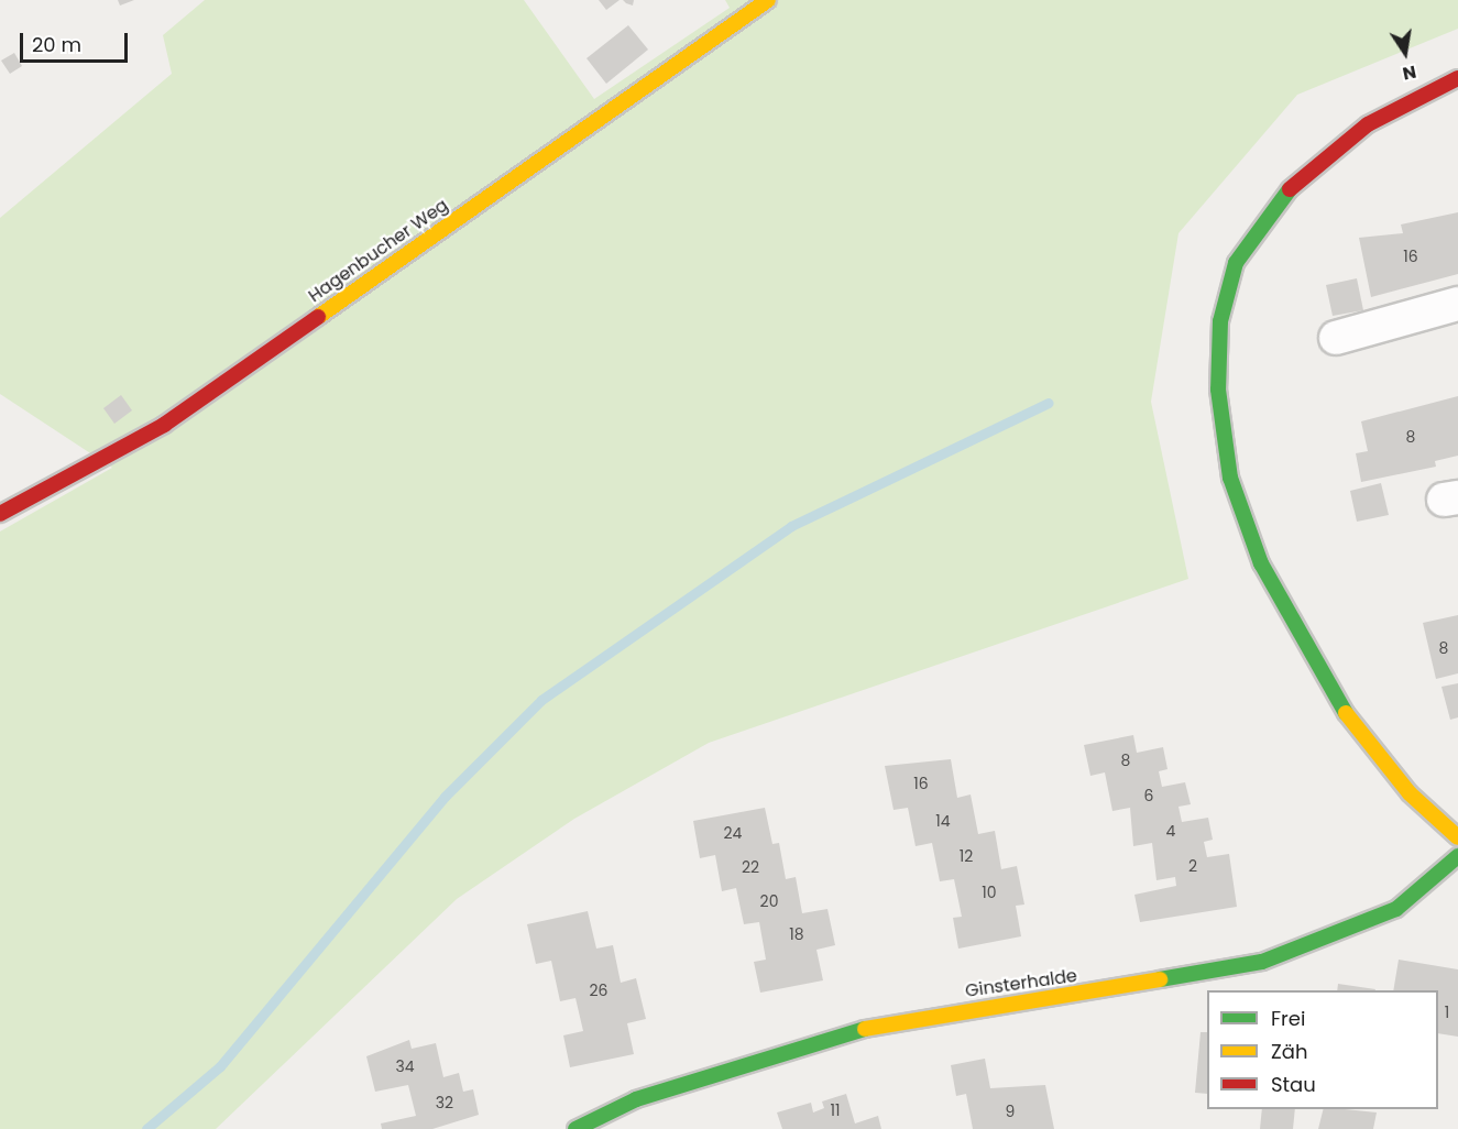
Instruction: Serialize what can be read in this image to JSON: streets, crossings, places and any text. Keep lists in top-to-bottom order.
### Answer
{
  "streets": {
    "street": ["Hagenbucher Weg", "Ginsterhalde"]
  },
  "house_numbers": [
    "16",
    "8",
    "8",
    "8",
    "16",
    "6",
    "14",
    "4",
    "24",
    "12",
    "2",
    "22",
    "10",
    "20",
    "18",
    "26",
    "1",
    "34",
    "32",
    "11",
    "9"
  ],
  "legend": ["Frei", "Zäh", "Stau"],
  "scale_bar": "20 m",
  "north": "bottom"
}
